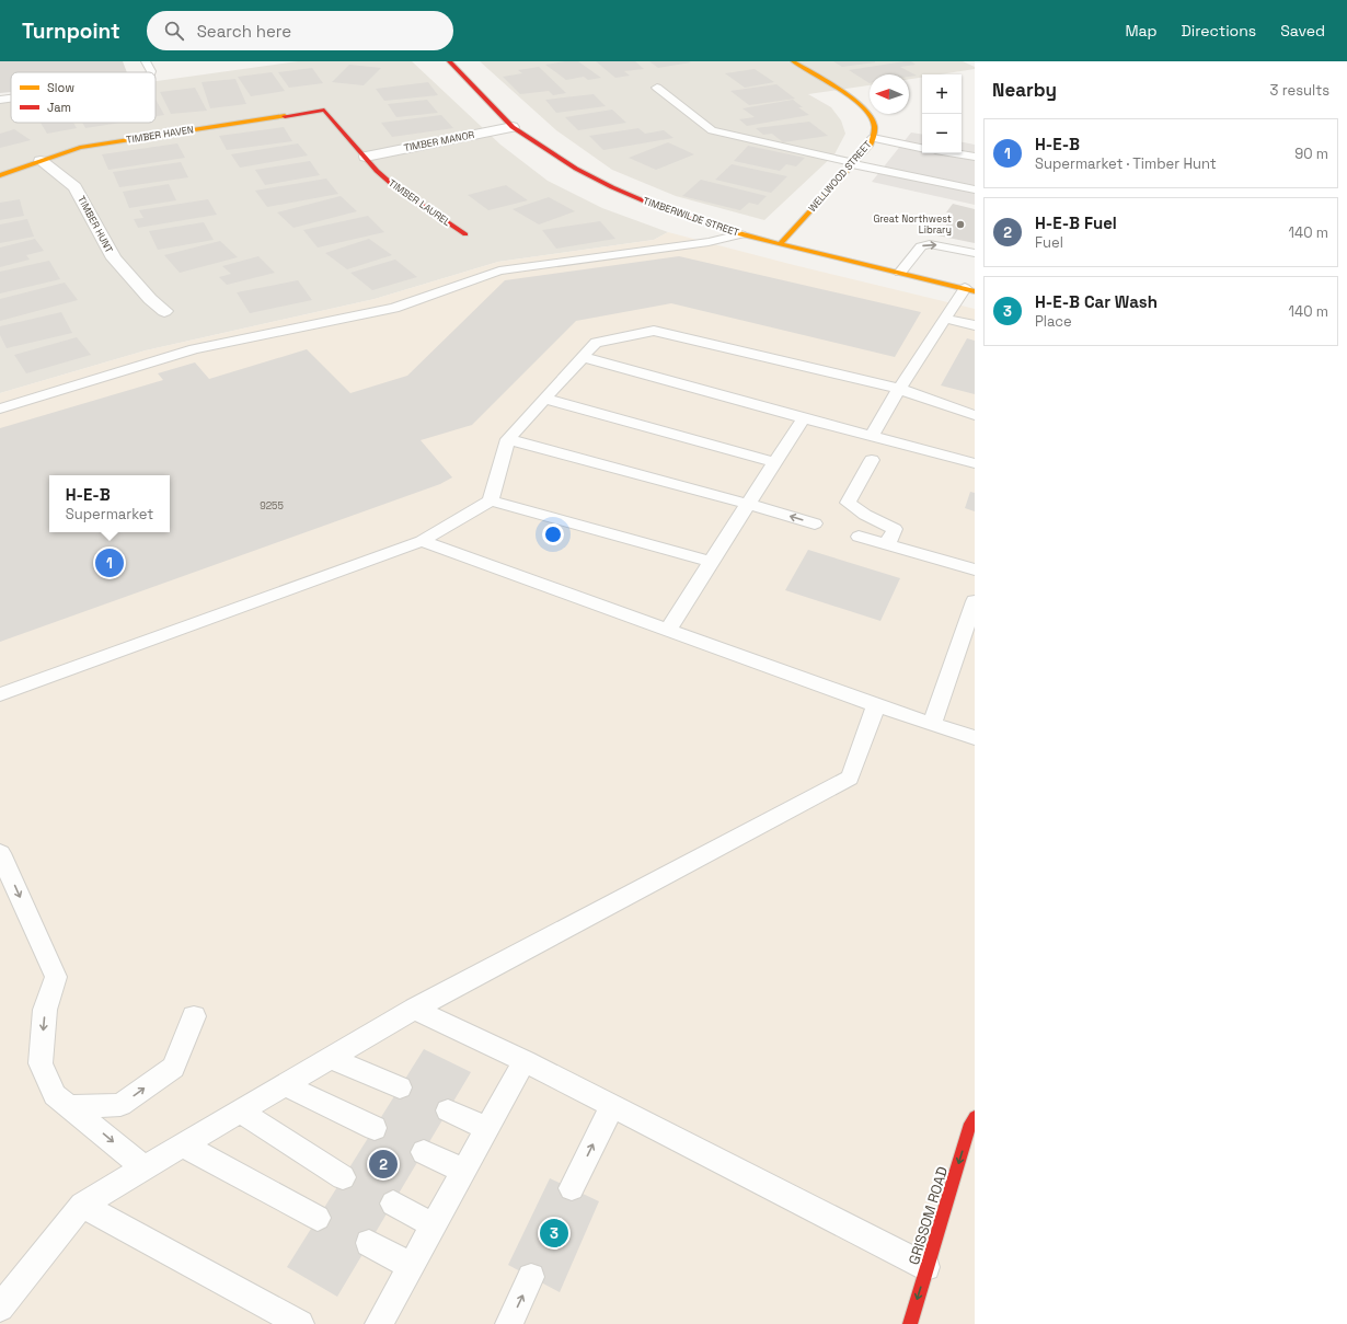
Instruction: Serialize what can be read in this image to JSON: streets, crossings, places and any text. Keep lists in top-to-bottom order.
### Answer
{
  "streets": {
    "street": [
      "TIMBER HAVEN",
      "TIMBER MANOR",
      "WELLWOOD STREET",
      "TIMBER LAUREL",
      "TIMBERWILDE STREET",
      "TIMBER HUNT",
      "GRISSOM ROAD"
    ]
  },
  "crossings": [
    ["TIMBER HAVEN", "TIMBER LAUREL"],
    ["TIMBER HAVEN", "TIMBER HUNT"],
    ["TIMBER MANOR", "TIMBER LAUREL"],
    ["TIMBER MANOR", "TIMBERWILDE STREET"],
    ["WELLWOOD STREET", "TIMBERWILDE STREET"]
  ],
  "one_way": ["GRISSOM ROAD"],
  "places": ["Great Northwest Library"],
  "house_numbers": ["9255"],
  "legend": ["Slow", "Jam"],
  "north": "left",
  "page": {
    "header": "Turnpoint",
    "search": "Search here",
    "nav": ["Map", "Directions", "Saved"],
    "heading": ["Nearby", "3 results"],
    "map_buttons": ["+", "−"],
    "list": [
      {
        "mark": "1",
        "name": "H-E-B",
        "note": "Supermarket · Timber Hunt",
        "value": "90 m"
      },
      {
        "mark": "2",
        "name": "H-E-B Fuel",
        "note": "Fuel",
        "value": "140 m"
      },
      {
        "mark": "3",
        "name": "H-E-B Car Wash",
        "note": "Place",
        "value": "140 m"
      }
    ],
    "popup": ["H-E-B", "Supermarket"],
    "pins": ["1", "2", "3"]
  }
}
